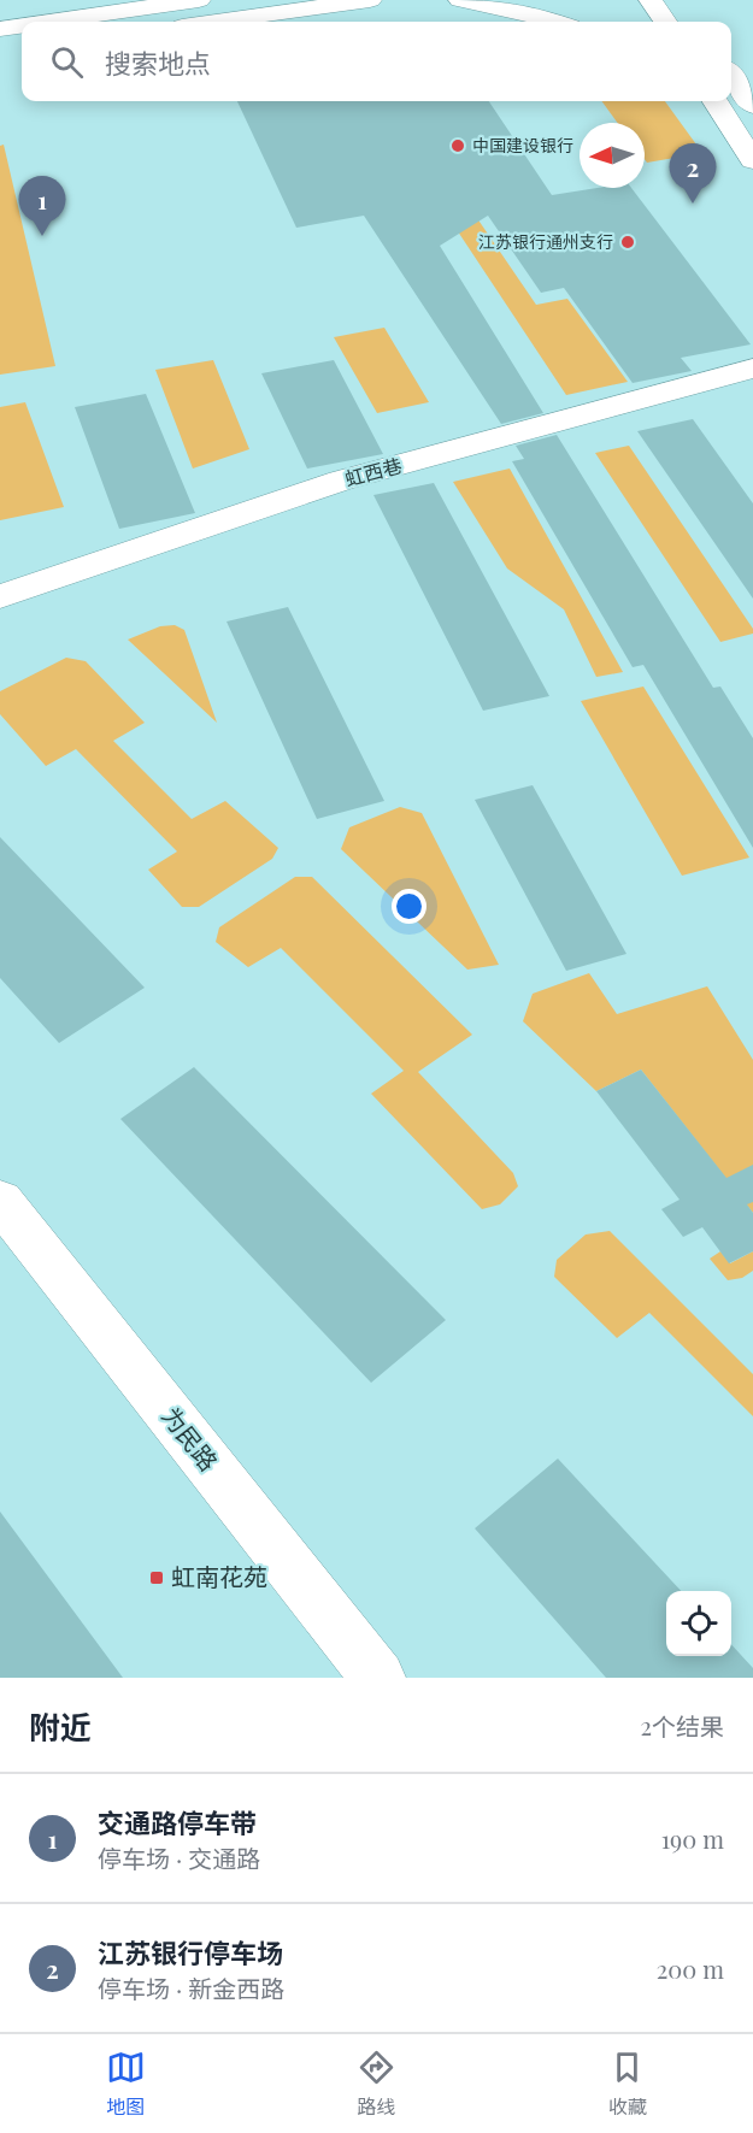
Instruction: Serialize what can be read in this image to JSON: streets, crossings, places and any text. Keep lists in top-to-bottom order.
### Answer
{
  "streets": {
    "street": ["虹西巷", "为民路"]
  },
  "places": {
    "other": ["中国建设银行", "江苏银行通州支行"],
    "transit": ["虹南花苑"]
  },
  "north": "left",
  "page": {
    "search": "搜索地点",
    "pins": ["2", "1"],
    "heading": ["附近", "2个结果"],
    "list": [
      {
        "mark": "1",
        "name": "交通路停车带",
        "note": "停车场 · 交通路",
        "value": "190 m"
      },
      {
        "mark": "2",
        "name": "江苏银行停车场",
        "note": "停车场 · 新金西路",
        "value": "200 m"
      }
    ],
    "nav": ["地图", "路线", "收藏"]
  }
}
